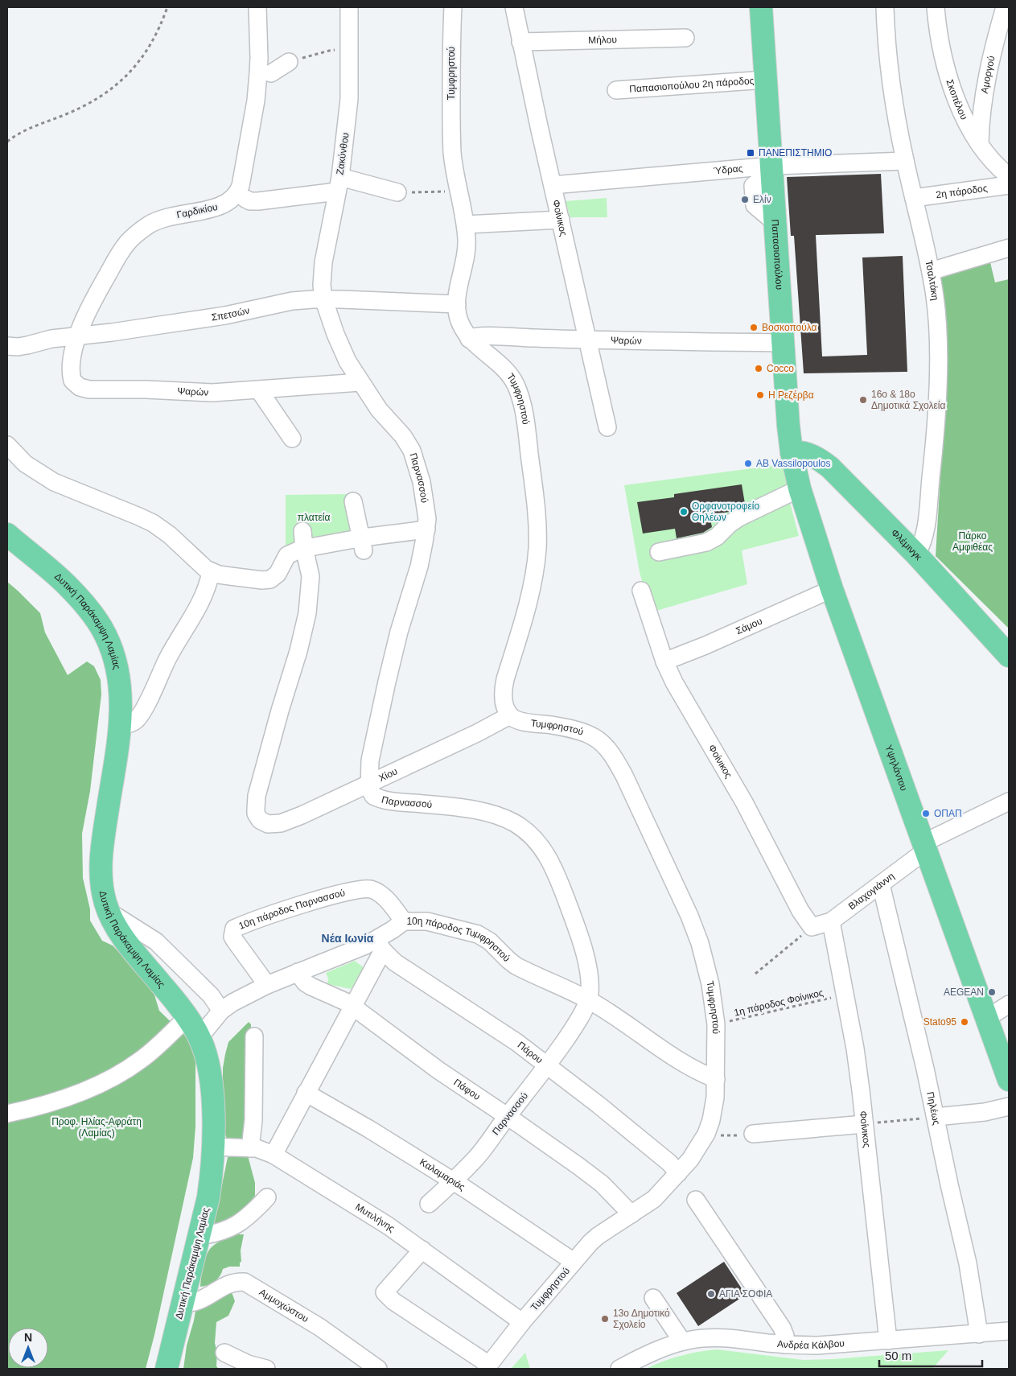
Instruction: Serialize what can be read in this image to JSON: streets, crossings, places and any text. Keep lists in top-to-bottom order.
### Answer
{
  "streets": {
    "main road": [
      "Παπασιοπούλου",
      "Φλέμινγκ",
      "Δυτική Παράκαμψη Λαμίας",
      "Υψηλάντου"
    ],
    "street": [
      "Μήλου",
      "Τυμφρηστού",
      "Αμοργού",
      "Παπασιοπούλου 2η πάροδος",
      "Σκοπέλου",
      "Ζακύνθου",
      "Ύδρας",
      "2η πάροδος",
      "Γαρδικίου",
      "Φοίνικος",
      "Τσαλτάκη",
      "Σπετσών",
      "Ψαρών",
      "Παρνασσού",
      "Σάμου",
      "Χίου",
      "Βλαχογιάννη",
      "10η πάροδος Παρνασσού",
      "10η πάροδος Τυμφρηστού",
      "Πάρου",
      "Πάφου",
      "Πηλέως",
      "Καλαμαριάς",
      "Μυτιλήνης",
      "Αμμοχώστου",
      "Ανδρέα Κάλβου"
    ],
    "path": ["1η πάροδος Φοίνικος"]
  },
  "crossings": [
    ["Μήλου", "Φοίνικος"],
    ["Τυμφρηστού", "Σπετσών"],
    ["Τυμφρηστού", "Ψαρών"],
    ["Τυμφρηστού", "Χίου"],
    ["Τυμφρηστού", "10η πάροδος Τυμφρηστού"],
    ["Τυμφρηστού", "1η πάροδος Φοίνικος"],
    ["Τυμφρηστού", "Πάρου"],
    ["Τυμφρηστού", "Πάφου"],
    ["Τυμφρηστού", "Καλαμαριάς"],
    ["Τυμφρηστού", "Μυτιλήνης"],
    ["Αμοργού", "Σκοπέλου"],
    ["Παπασιοπούλου 2η πάροδος", "Παπασιοπούλου"],
    ["Ζακύνθου", "Σπετσών"],
    ["Ζακύνθου", "Παρνασσού"],
    ["Ύδρας", "Φοίνικος"],
    ["Ύδρας", "Παπασιοπούλου"],
    ["Ύδρας", "Τσαλτάκη"],
    ["2η πάροδος", "Τσαλτάκη"],
    ["Γαρδικίου", "Σπετσών"],
    ["Γαρδικίου", "Ψαρών"],
    ["Φοίνικος", "Ψαρών"],
    ["Φοίνικος", "Σάμου"],
    ["Φοίνικος", "Βλαχογιάννη"],
    ["Φοίνικος", "1η πάροδος Φοίνικος"],
    ["Φοίνικος", "Ανδρέα Κάλβου"],
    ["Παπασιοπούλου", "Ψαρών"],
    ["Παπασιοπούλου", "Φλέμινγκ"],
    ["Παπασιοπούλου", "Υψηλάντου"],
    ["Τσαλτάκη", "Φλέμινγκ"],
    ["Σπετσών", "Ψαρών"],
    ["Σπετσών", "Παρνασσού"],
    ["Ψαρών", "Παρνασσού"],
    ["Παρνασσού", "Χίου"],
    ["Παρνασσού", "10η πάροδος Τυμφρηστού"],
    ["Παρνασσού", "Πάρου"],
    ["Παρνασσού", "Πάφου"],
    ["Παρνασσού", "Καλαμαριάς"],
    ["Φλέμινγκ", "Υψηλάντου"],
    ["Δυτική Παράκαμψη Λαμίας", "10η πάροδος Τυμφρηστού"],
    ["Δυτική Παράκαμψη Λαμίας", "Μυτιλήνης"],
    ["Δυτική Παράκαμψη Λαμίας", "Αμμοχώστου"],
    ["Σάμου", "Υψηλάντου"],
    ["Υψηλάντου", "Βλαχογιάννη"],
    ["Βλαχογιάννη", "Πηλέως"],
    ["10η πάροδος Παρνασσού", "10η πάροδος Τυμφρηστού"],
    ["10η πάροδος Τυμφρηστού", "Πάρου"],
    ["10η πάροδος Τυμφρηστού", "Πάφου"],
    ["Πηλέως", "Ανδρέα Κάλβου"]
  ],
  "districts": ["Νέα Ιωνία"],
  "parks": ["πλατεία", "Πάρκο Αμφιθέας", "Προφ. Ηλίας-Αφράτη (Λαμίας)"],
  "places": {
    "transit": ["ΠΑΝΕΠΙΣΤΗΜΙΟ"],
    "other": [
      "Ελίν",
      "Βοσκοπούλα",
      "Cocco",
      "Η Ρεζέρβα",
      "16ο & 18ο Δημοτικά Σχολεία",
      "AB Vassilopoulos",
      "Ορφανοτροφείο Θηλέων",
      "ΟΠΑΠ",
      "AEGEAN",
      "Stato95",
      "ΑΓΙΑ ΣΟΦΙΑ",
      "13ο Δημοτικό Σχολείο"
    ]
  },
  "scale_bar": "50 m",
  "north": "top"
}
